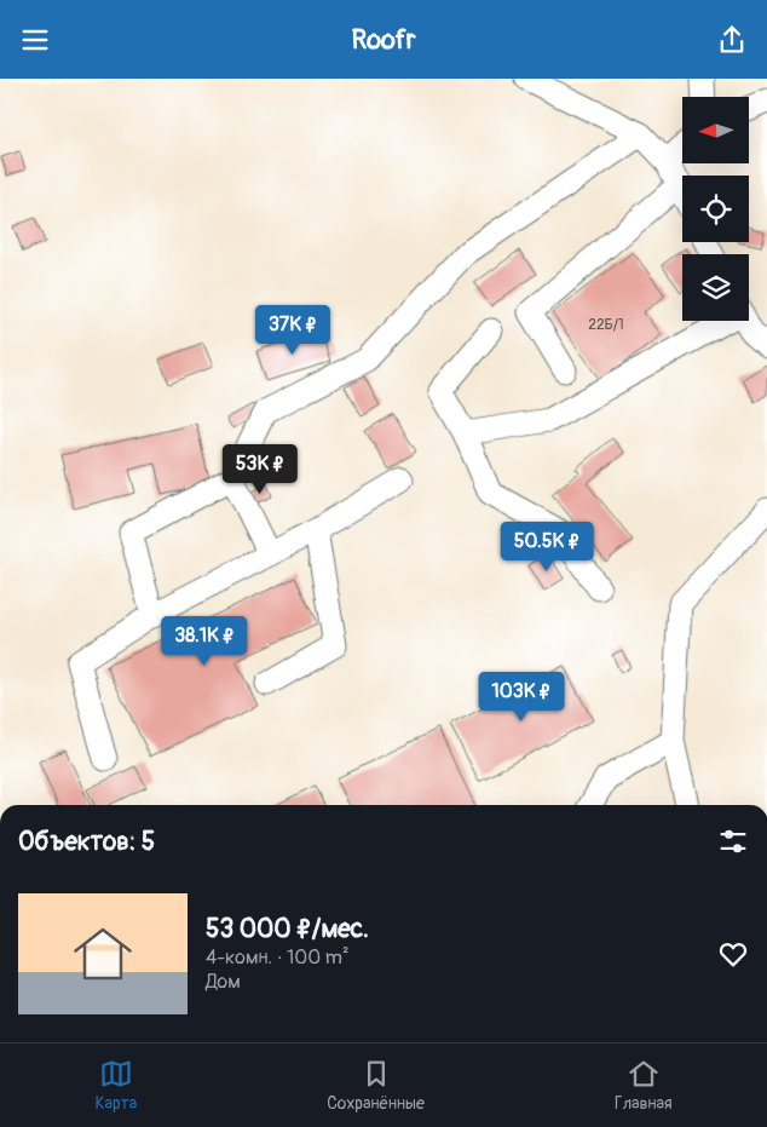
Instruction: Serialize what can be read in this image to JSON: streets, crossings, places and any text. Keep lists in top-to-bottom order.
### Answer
{
  "house_numbers": ["22Б/1"],
  "north": "left",
  "page": {
    "header": "Roofr",
    "price": [
      "37K ₽",
      "53K ₽",
      "50.5K ₽",
      "38.1K ₽",
      "103K ₽"
    ],
    "heading": "Объектов: 5",
    "list": [
      {
        "name": "53 000 ₽/мес.",
        "note": "4-комн. · 100 m² · Дом"
      }
    ],
    "tabs": ["Карта", "Сохранённые", "Главная"]
  }
}
